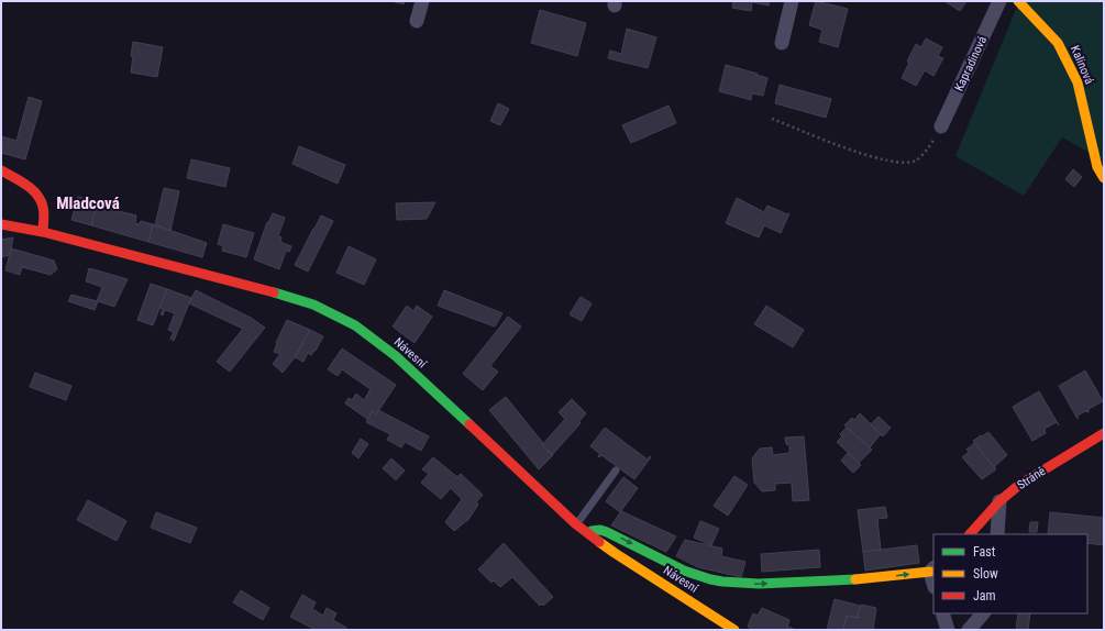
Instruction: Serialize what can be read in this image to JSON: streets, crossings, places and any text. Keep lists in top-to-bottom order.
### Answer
{
  "streets": {
    "street": [
      "Kapradinová",
      "Kalinová",
      "Návesní",
      "Stráně"
    ]
  },
  "districts": ["Mladcová"],
  "legend": ["Fast", "Slow", "Jam"]
}
